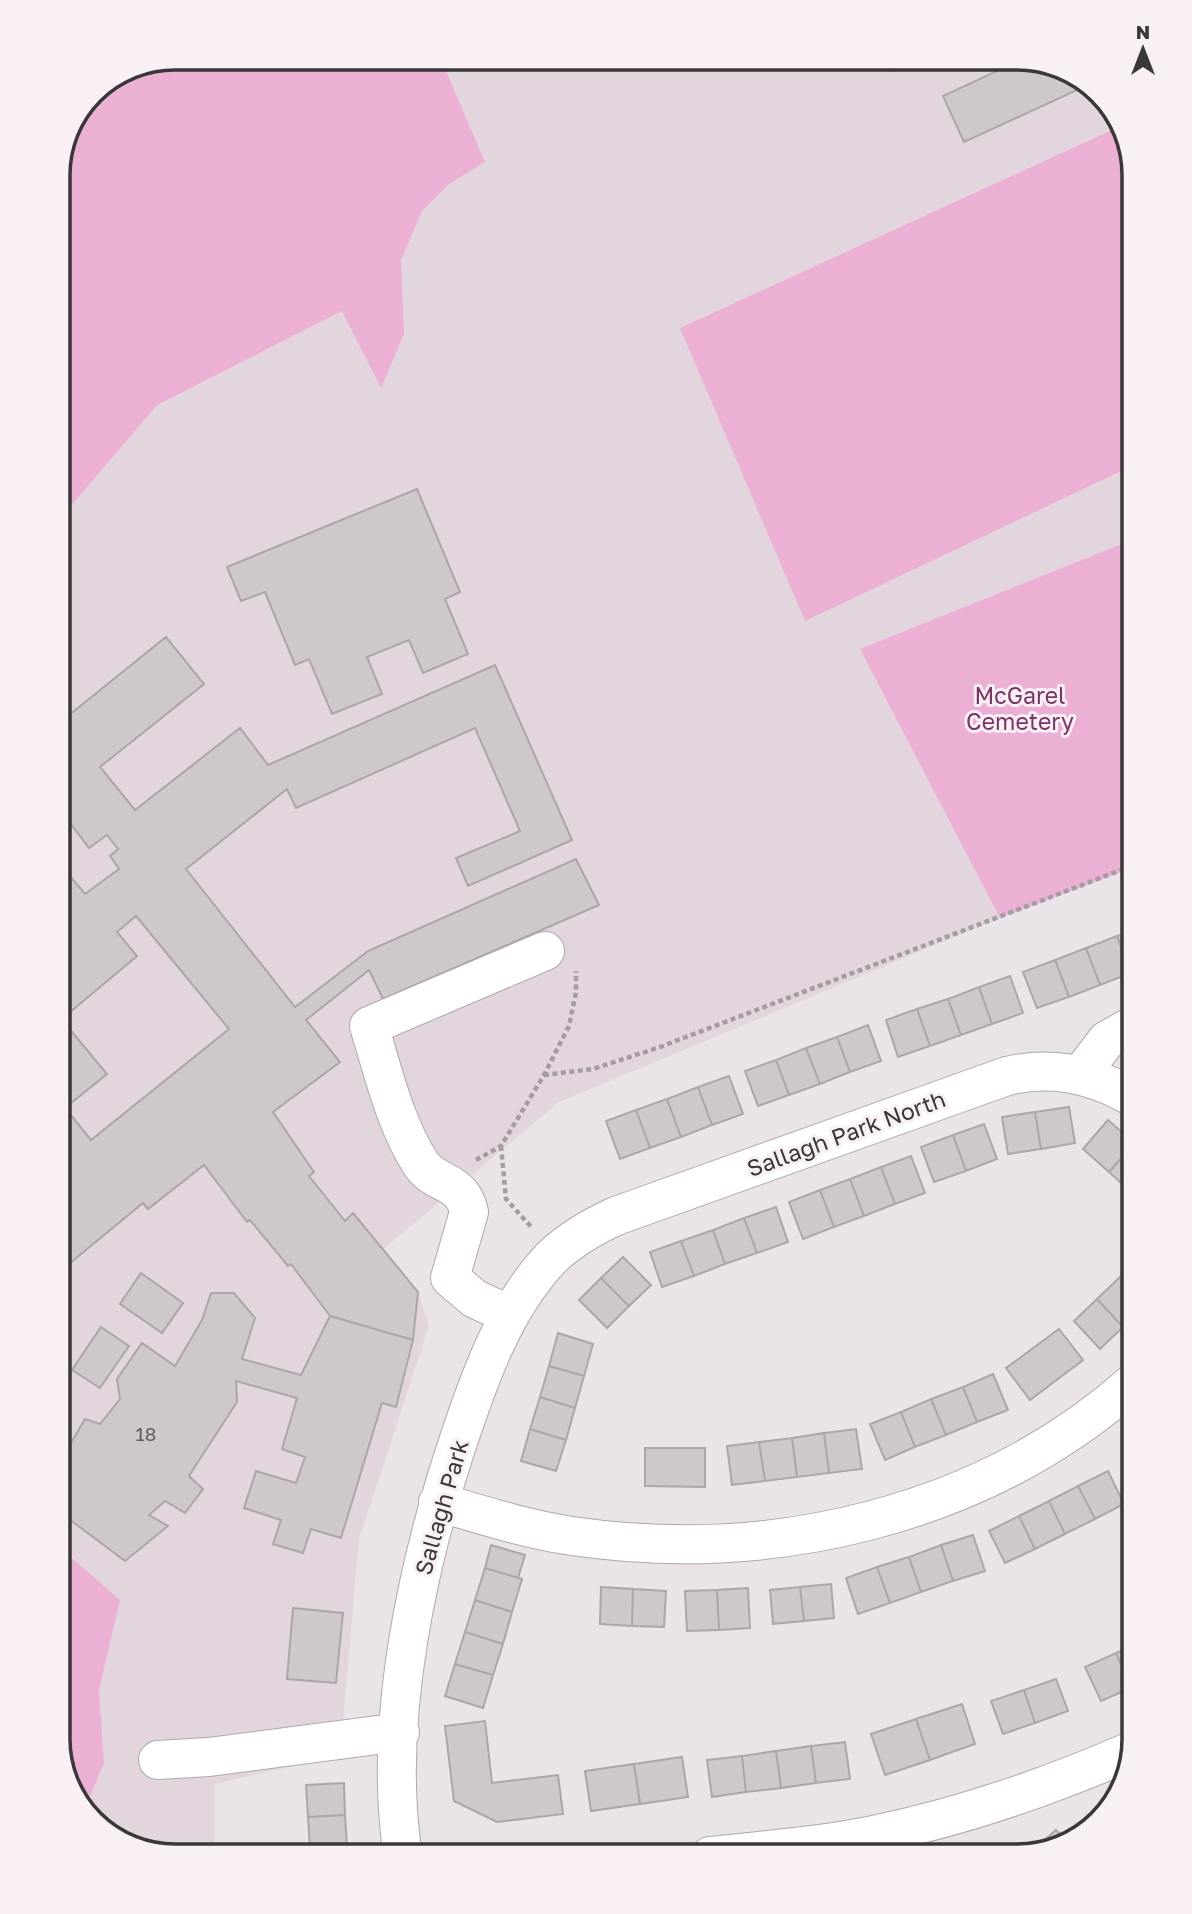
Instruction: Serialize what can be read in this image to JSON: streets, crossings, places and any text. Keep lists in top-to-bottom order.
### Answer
{
  "streets": {
    "street": ["Sallagh Park North", "Sallagh Park"]
  },
  "crossings": [
    ["Sallagh Park North", "Sallagh Park"]
  ],
  "parks": ["McGarel Cemetery"],
  "house_numbers": ["18"],
  "north": "top"
}
